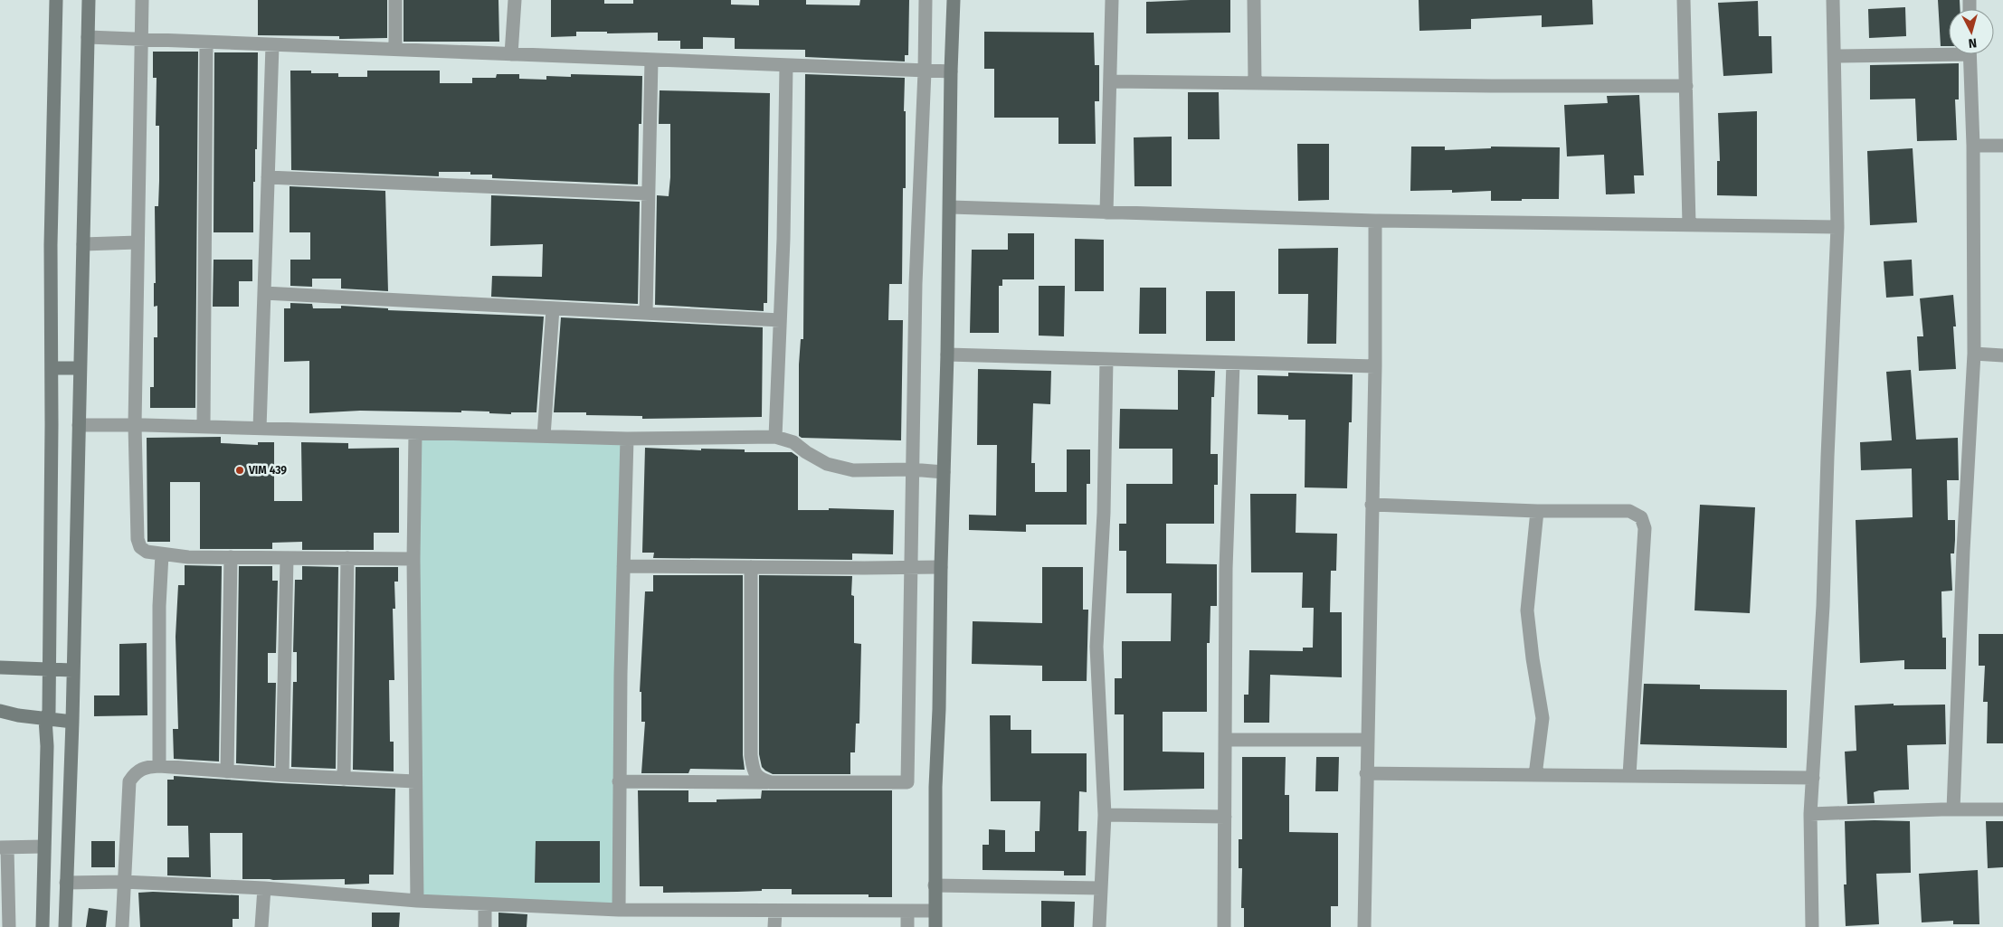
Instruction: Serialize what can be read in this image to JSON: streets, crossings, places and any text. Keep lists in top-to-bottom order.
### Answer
{
  "places": ["VIM 439"],
  "north": "bottom"
}
